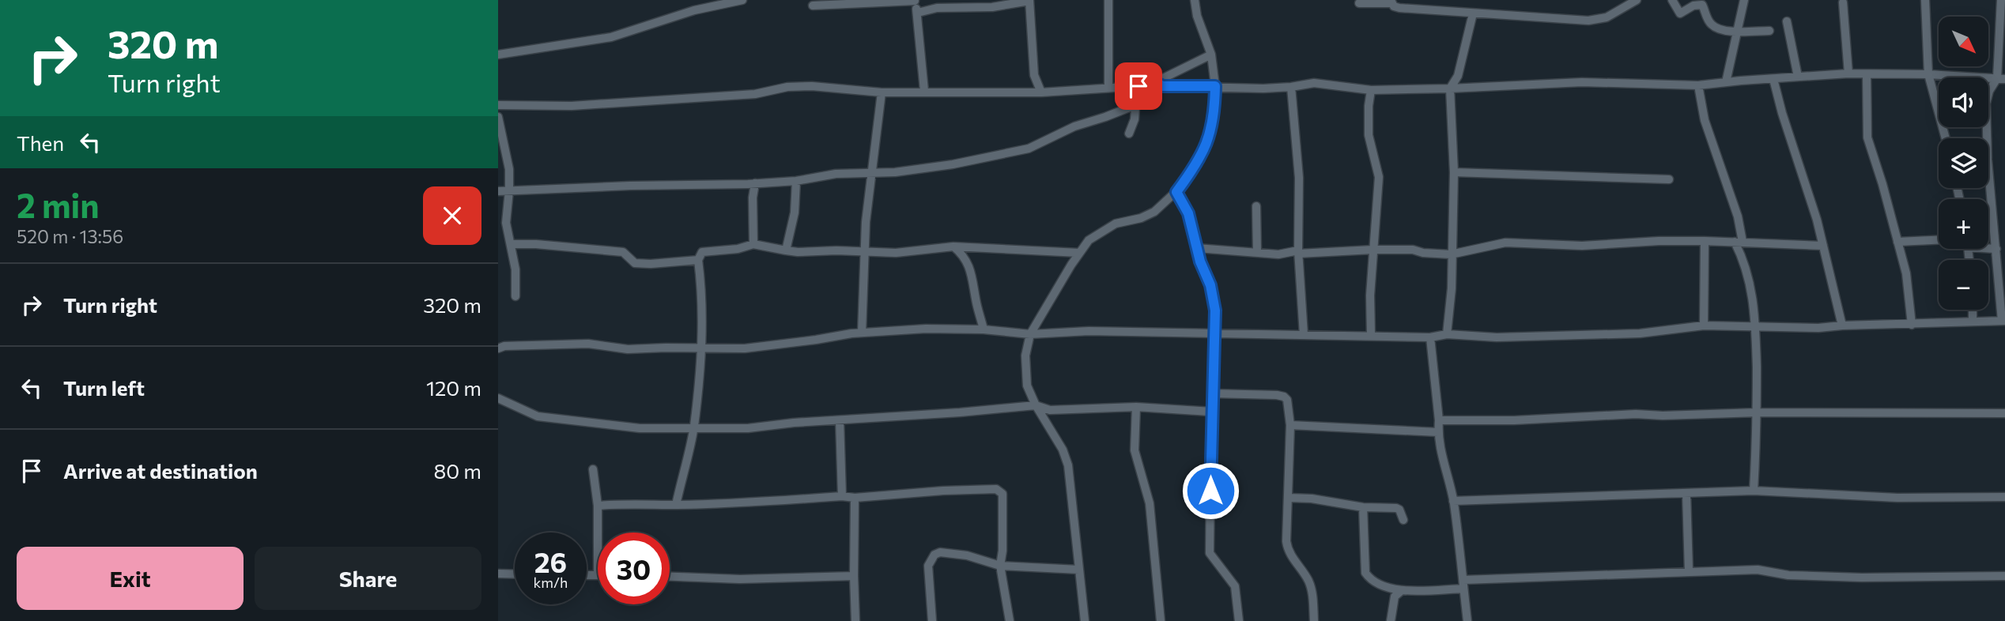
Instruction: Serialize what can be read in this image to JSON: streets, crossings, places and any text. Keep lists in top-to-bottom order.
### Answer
{
  "north": "bottom right",
  "page": {
    "turn": ["320 m", "Turn right"],
    "map_buttons": ["+", "−"],
    "then": "Then",
    "heading": ["2 min", "520 m · 13:56"],
    "list": [
      {
        "name": "Turn right",
        "value": "320 m"
      },
      {
        "name": "Turn left",
        "value": "120 m"
      },
      {
        "name": "Arrive at destination",
        "value": "80 m"
      }
    ],
    "speed": "26 km/h",
    "limit": "30",
    "buttons": ["Exit", "Share"]
  }
}
